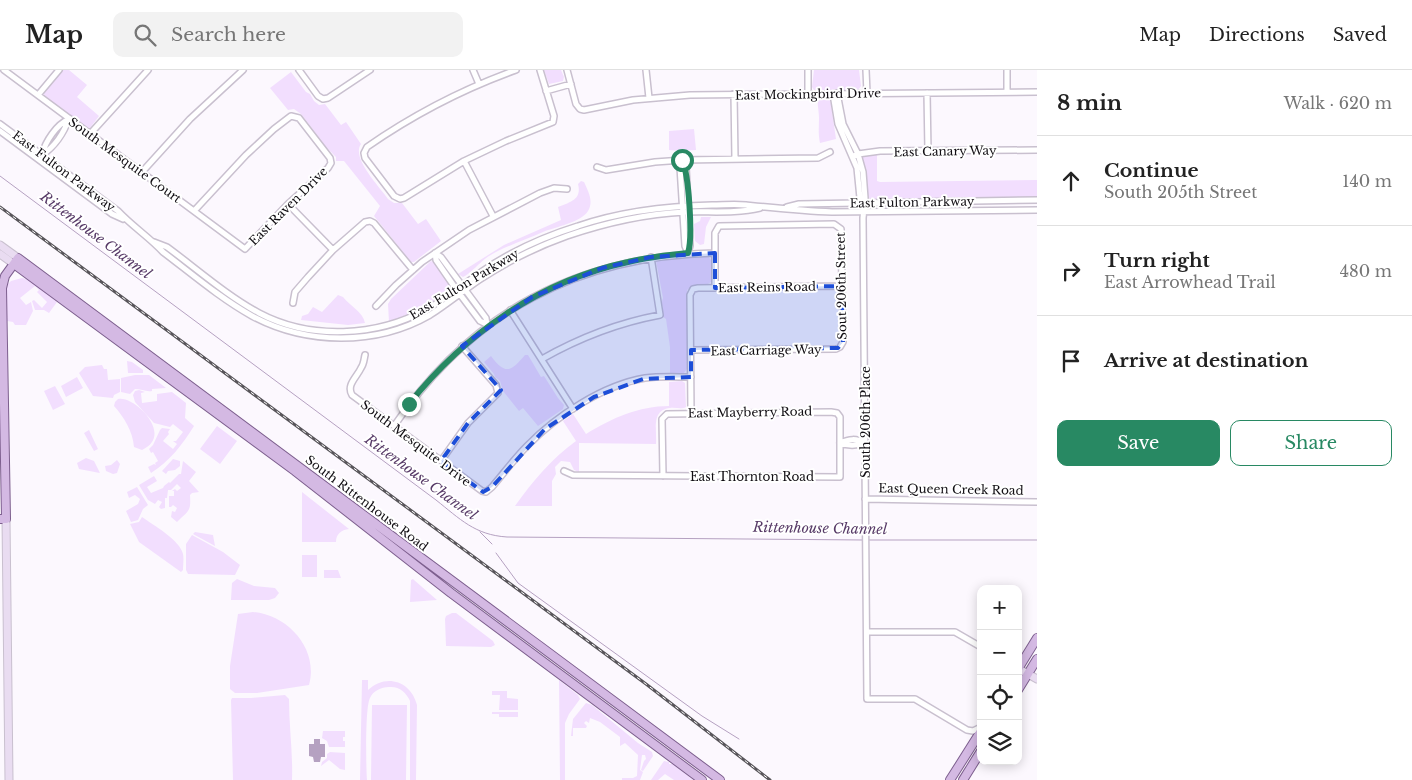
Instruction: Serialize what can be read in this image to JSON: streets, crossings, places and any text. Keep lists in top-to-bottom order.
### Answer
{
  "streets": {
    "main road": ["South Rittenhouse Road"],
    "street": [
      "East Mockingbird Drive",
      "East Canary Way",
      "South Mesquite Court",
      "East Fulton Parkway",
      "East Raven Drive",
      "Sout 206th Street",
      "East Reins Road",
      "East Carriage Way",
      "East Mayberry Road",
      "South 206th Place",
      "South Mesquite Drive",
      "East Thornton Road",
      "East Queen Creek Road"
    ]
  },
  "crossings": [
    ["East Mockingbird Drive", "South 206th Place"],
    ["East Canary Way", "South 206th Place"],
    ["South Mesquite Court", "East Raven Drive"],
    ["East Fulton Parkway", "South 206th Place"],
    ["Sout 206th Street", "East Reins Road"],
    ["Sout 206th Street", "East Carriage Way"],
    ["East Reins Road", "East Carriage Way"],
    ["East Mayberry Road", "East Thornton Road"],
    ["South 206th Place", "East Queen Creek Road"]
  ],
  "water": ["Rittenhouse Channel"],
  "page": {
    "header": "Map",
    "search": "Search here",
    "nav": ["Map", "Directions", "Saved"],
    "heading": ["8 min", "Walk · 620 m"],
    "list": [
      ["Continue", "South 205th Street", "140 m"],
      ["Turn right", "East Arrowhead Trail", "480 m"],
      "Arrive at destination"
    ],
    "buttons": ["Save", "Share"],
    "map_buttons": ["+", "−"]
  }
}
